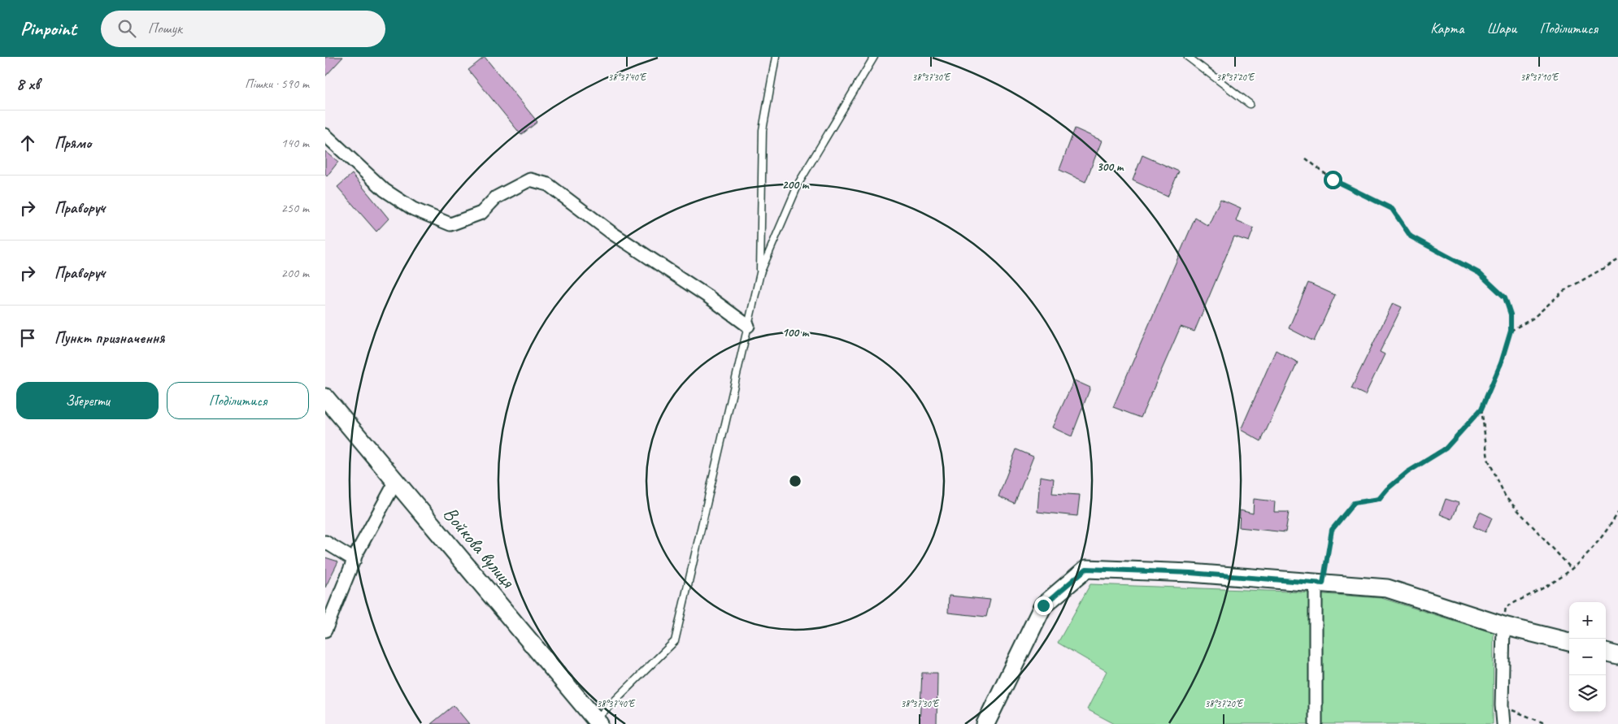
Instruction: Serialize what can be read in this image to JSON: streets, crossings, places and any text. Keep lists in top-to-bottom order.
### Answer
{
  "streets": {
    "street": ["Войкова вулиця"]
  },
  "page": {
    "header": "Pinpoint",
    "search": "Пошук",
    "nav": ["Карта", "Шари", "Поділитися"],
    "heading": ["8 хв", "Пішки · 590 m"],
    "list": [
      ["Прямо", "140 m"],
      ["Праворуч", "250 m"],
      ["Праворуч", "200 m"],
      "Пункт призначення"
    ],
    "buttons": ["Зберегти", "Поділитися"],
    "map_buttons": ["+", "−"]
  },
  "coordinates": [
    "38°37'40\"E",
    "38°37'30\"E",
    "38°37'20\"E",
    "38°37'10\"E"
  ],
  "rings": ["300 m", "200 m", "100 m"]
}
